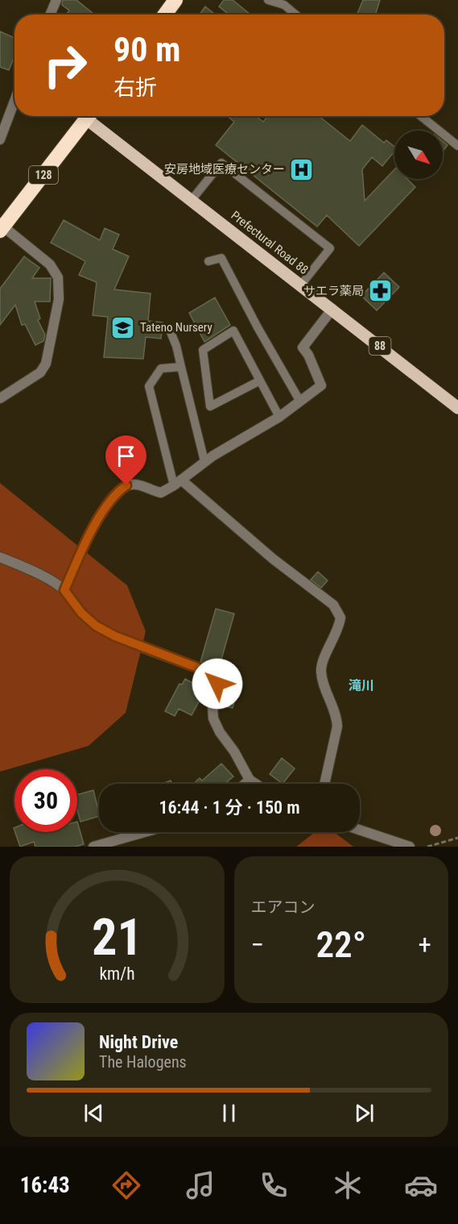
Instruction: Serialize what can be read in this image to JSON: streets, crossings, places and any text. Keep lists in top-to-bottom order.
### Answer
{
  "streets": {
    "highway": ["128"],
    "main road": ["Prefectural Road 88", "88"]
  },
  "districts": ["滝川"],
  "places": {
    "hospital": ["安房地域医療センター"],
    "pharmacy": ["サエラ薬局"],
    "school or university": ["Tateno Nursery"]
  },
  "north": "bottom right",
  "page": {
    "turn": ["90 m", "右折"],
    "limit": "30",
    "trip": "16:44 · 1 分 · 150 m",
    "tile": "エアコン",
    "heat": ["−", "22°", "+"],
    "song": ["Night Drive", "The Halogens"],
    "tabs": "16:43",
    "gauge": ["21", "km/h"]
  }
}
